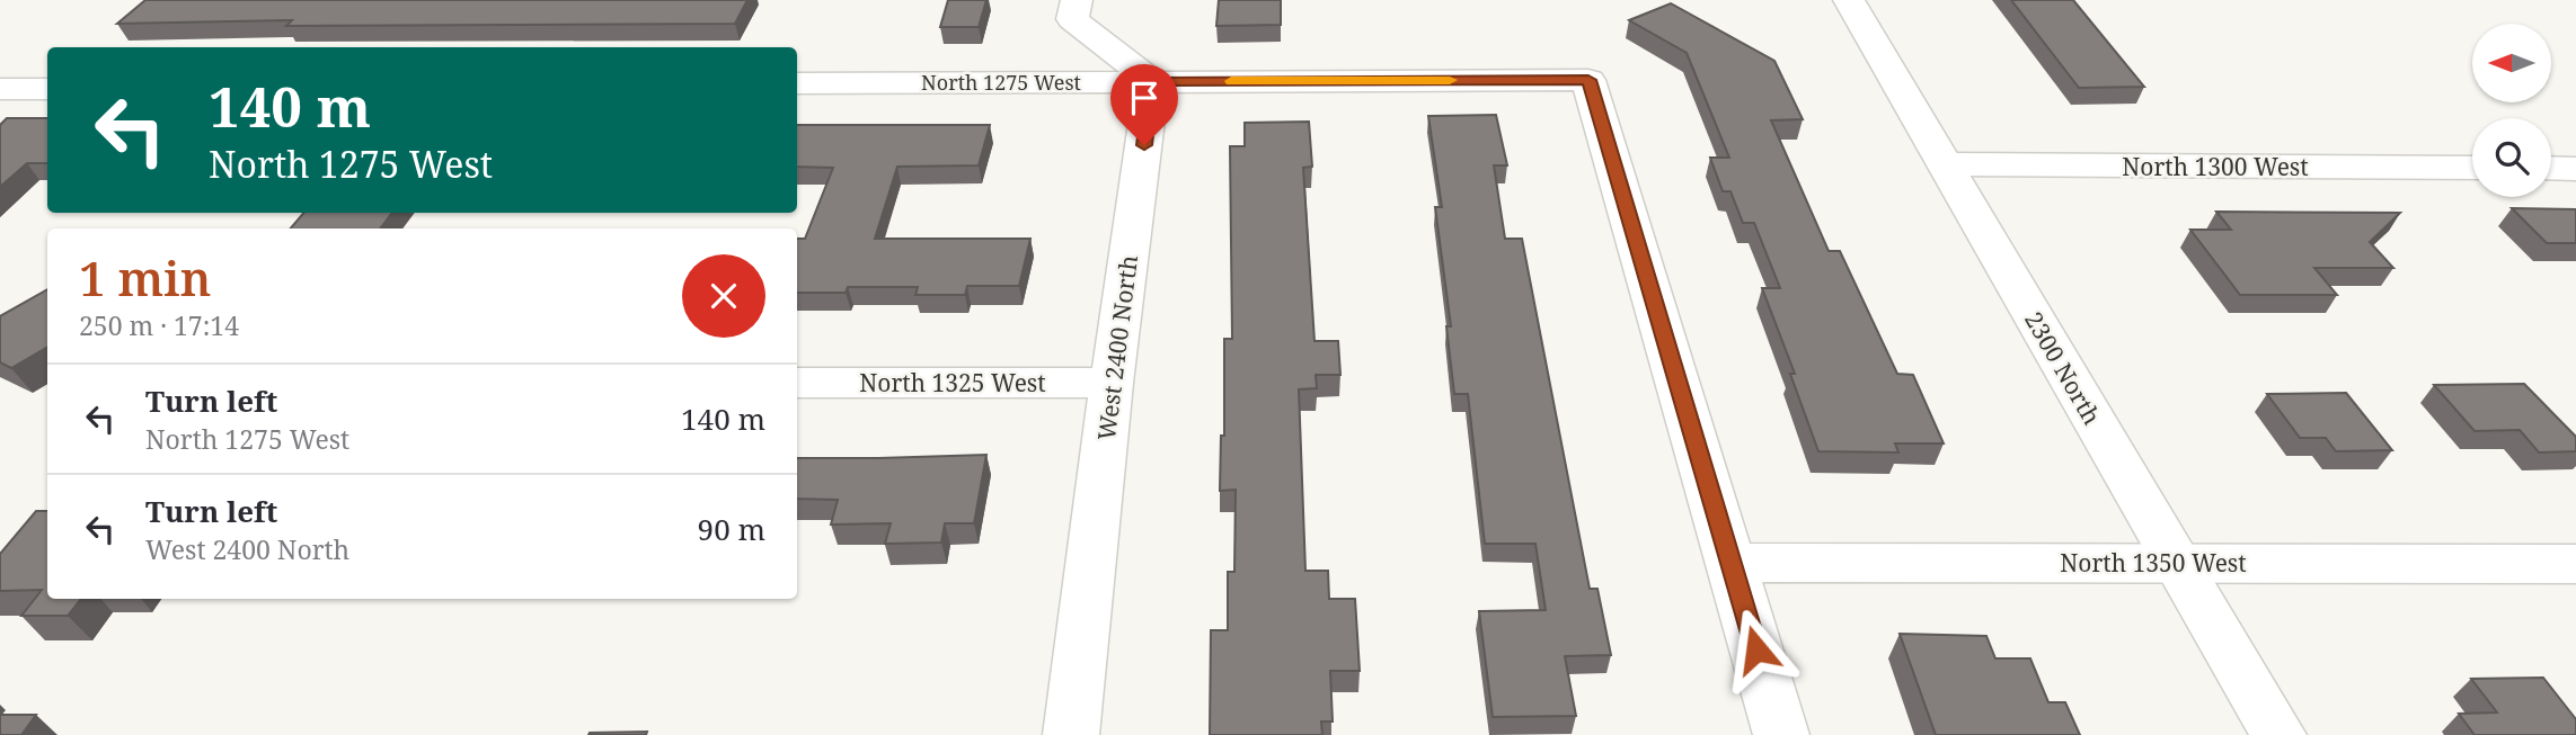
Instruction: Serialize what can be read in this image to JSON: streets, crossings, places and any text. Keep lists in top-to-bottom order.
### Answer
{
  "streets": {
    "street": [
      "North 1275 West",
      "North 1300 West",
      "West 2400 North",
      "2300 North",
      "North 1325 West",
      "North 1350 West"
    ]
  },
  "crossings": [
    ["North 1275 West", "West 2400 North"],
    ["North 1275 West", "North 1350 West"],
    ["North 1300 West", "2300 North"],
    ["West 2400 North", "North 1325 West"],
    ["2300 North", "North 1350 West"]
  ],
  "north": "left",
  "page": {
    "turn": ["140 m", "North 1275 West"],
    "heading": ["1 min", "250 m · 17:14"],
    "list": [
      {
        "name": "Turn left",
        "note": "North 1275 West",
        "value": "140 m"
      },
      {
        "name": "Turn left",
        "note": "West 2400 North",
        "value": "90 m"
      }
    ]
  }
}
